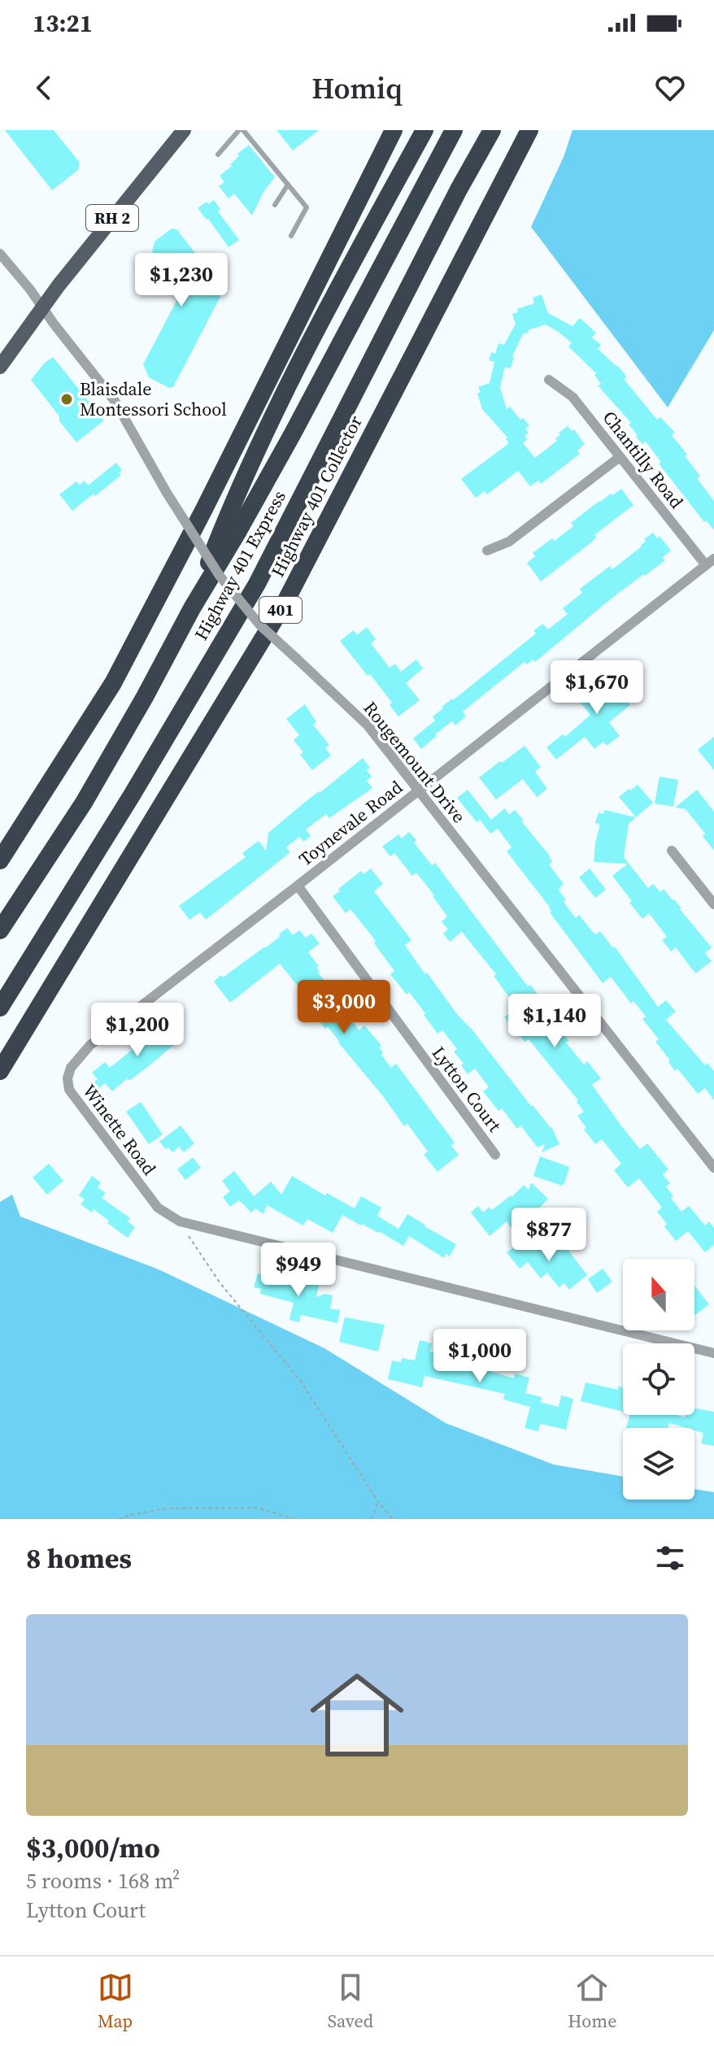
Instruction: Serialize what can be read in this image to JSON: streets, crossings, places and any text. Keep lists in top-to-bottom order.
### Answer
{
  "streets": {
    "highway": ["Highway 401 Collector", "Highway 401 Express", "401"],
    "main road": ["RH 2"],
    "street": [
      "Chantilly Road",
      "Rougemount Drive",
      "Toynevale Road",
      "Lytton Court",
      "Winette Road"
    ]
  },
  "crossings": [
    ["RH 2", "Rougemount Drive"],
    ["Chantilly Road", "Toynevale Road"],
    ["Rougemount Drive", "Toynevale Road"],
    ["Toynevale Road", "Lytton Court"],
    ["Toynevale Road", "Winette Road"]
  ],
  "places": ["Blaisdale Montessori School"],
  "north": "top",
  "page": {
    "status": "13:21",
    "header": "Homiq",
    "price": [
      "$1,230",
      "$1,670",
      "$3,000",
      "$1,140",
      "$1,200",
      "$877",
      "$949",
      "$1,000"
    ],
    "heading": "8 homes",
    "list": [
      {
        "name": "$3,000/mo",
        "note": "5 rooms · 168 m² · Lytton Court"
      }
    ],
    "tabs": ["Map", "Saved", "Home"]
  }
}
